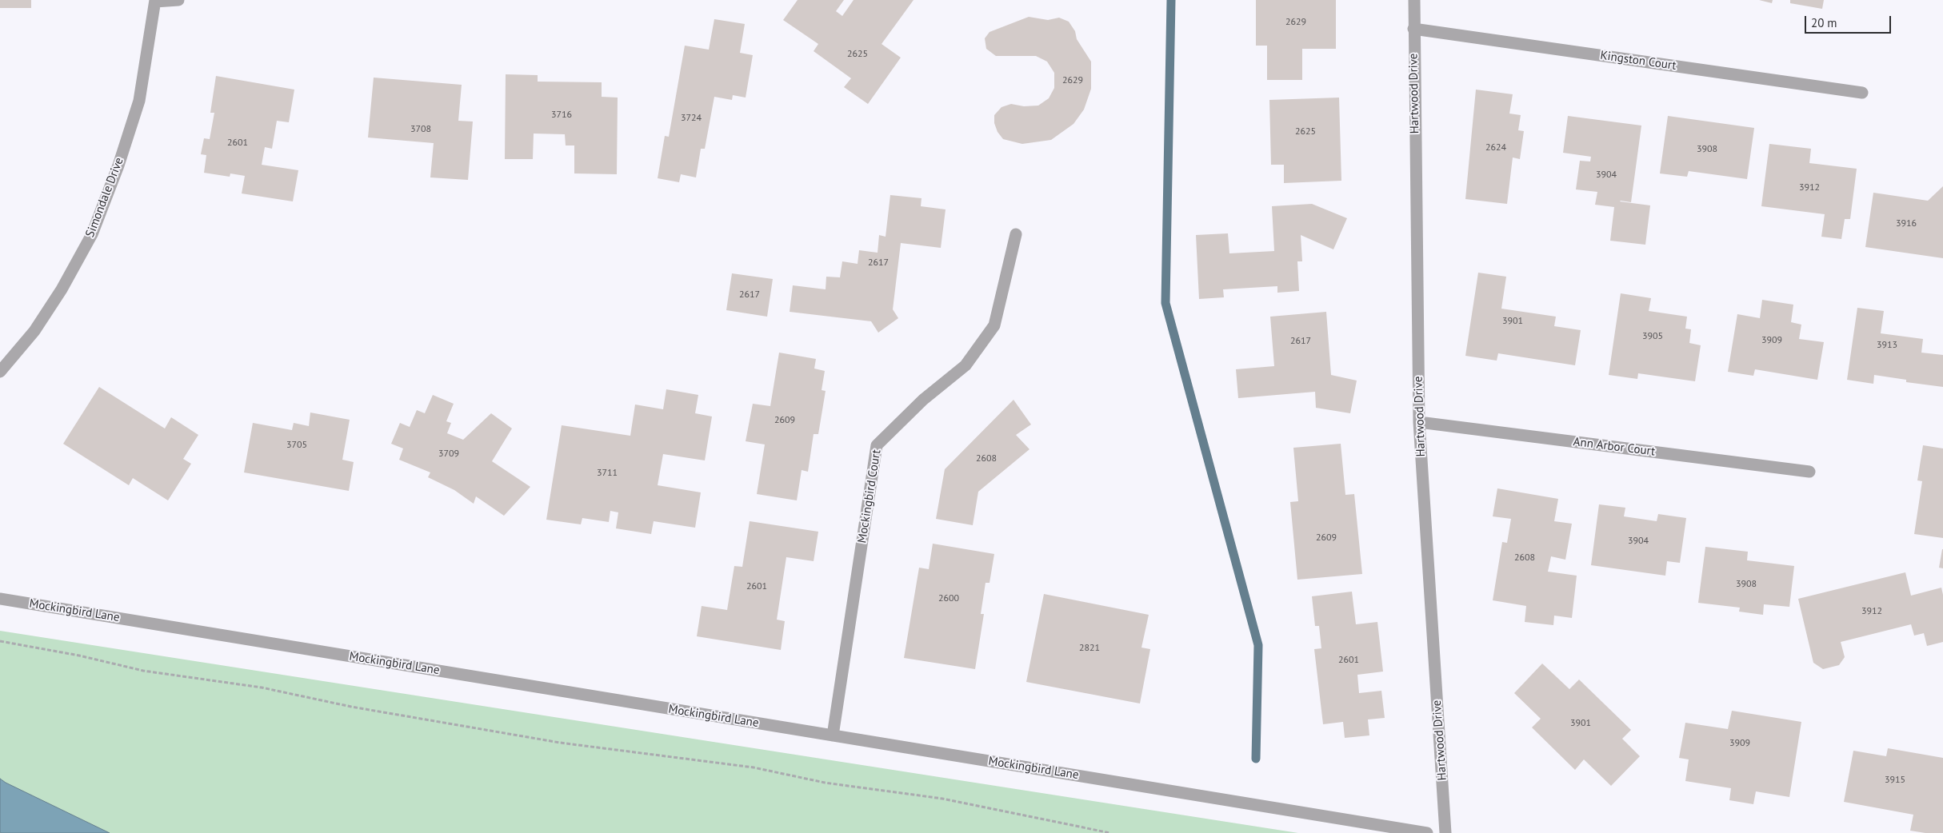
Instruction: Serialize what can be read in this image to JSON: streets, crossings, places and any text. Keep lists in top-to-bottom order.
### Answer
{
  "streets": {
    "street": [
      "Kingston Court",
      "Hartwood Drive",
      "Simondale Drive",
      "Ann Arbor Court",
      "Mockingbird Court",
      "Mockingbird Lane"
    ]
  },
  "crossings": [
    ["Kingston Court", "Hartwood Drive"],
    ["Hartwood Drive", "Ann Arbor Court"],
    ["Mockingbird Court", "Mockingbird Lane"]
  ],
  "house_numbers": [
    "2629",
    "2625",
    "2629",
    "3716",
    "3724",
    "3708",
    "2625",
    "2601",
    "2624",
    "3908",
    "3904",
    "3912",
    "3916",
    "2617",
    "2617",
    "3901",
    "3905",
    "3909",
    "2617",
    "3913",
    "2609",
    "3705",
    "3709",
    "2608",
    "3711",
    "2609",
    "3904",
    "2608",
    "3908",
    "2601",
    "2600",
    "3912",
    "2821",
    "2601",
    "3901",
    "3909",
    "3915"
  ],
  "scale_bar": "20 m"
}
